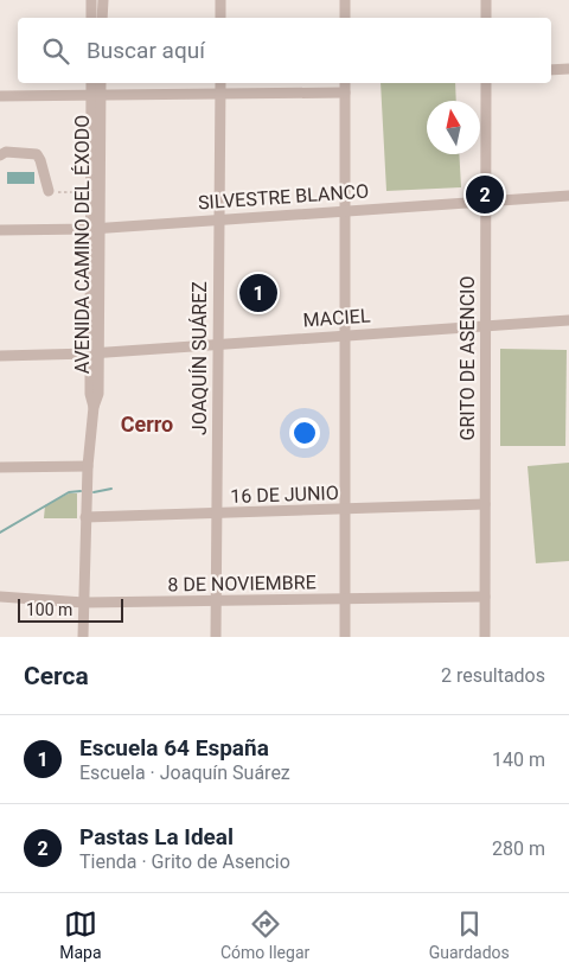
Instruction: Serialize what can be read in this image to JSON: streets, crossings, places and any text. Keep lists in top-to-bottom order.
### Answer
{
  "streets": {
    "street": [
      "SILVESTRE BLANCO",
      "AVENIDA CAMINO DEL ÉXODO",
      "MACIEL",
      "JOAQUÍN SUÁREZ",
      "GRITO DE ASENCIO",
      "16 DE JUNIO",
      "8 DE NOVIEMBRE"
    ]
  },
  "crossings": [
    ["SILVESTRE BLANCO", "AVENIDA CAMINO DEL ÉXODO"],
    ["SILVESTRE BLANCO", "JOAQUÍN SUÁREZ"],
    ["SILVESTRE BLANCO", "GRITO DE ASENCIO"],
    ["AVENIDA CAMINO DEL ÉXODO", "MACIEL"],
    ["AVENIDA CAMINO DEL ÉXODO", "16 DE JUNIO"],
    ["AVENIDA CAMINO DEL ÉXODO", "8 DE NOVIEMBRE"],
    ["MACIEL", "JOAQUÍN SUÁREZ"],
    ["MACIEL", "GRITO DE ASENCIO"],
    ["JOAQUÍN SUÁREZ", "16 DE JUNIO"],
    ["JOAQUÍN SUÁREZ", "8 DE NOVIEMBRE"],
    ["GRITO DE ASENCIO", "16 DE JUNIO"],
    ["GRITO DE ASENCIO", "8 DE NOVIEMBRE"]
  ],
  "districts": ["Cerro"],
  "scale_bar": "100 m",
  "north": "top",
  "page": {
    "search": "Buscar aquí",
    "pins": ["2", "1"],
    "scale": "100 m",
    "heading": ["Cerca", "2 resultados"],
    "list": [
      {
        "mark": "1",
        "name": "Escuela 64 España",
        "note": "Escuela · Joaquín Suárez",
        "value": "140 m"
      },
      {
        "mark": "2",
        "name": "Pastas La Ideal",
        "note": "Tienda · Grito de Asencio",
        "value": "280 m"
      }
    ],
    "nav": ["Mapa", "Cómo llegar", "Guardados"]
  }
}
